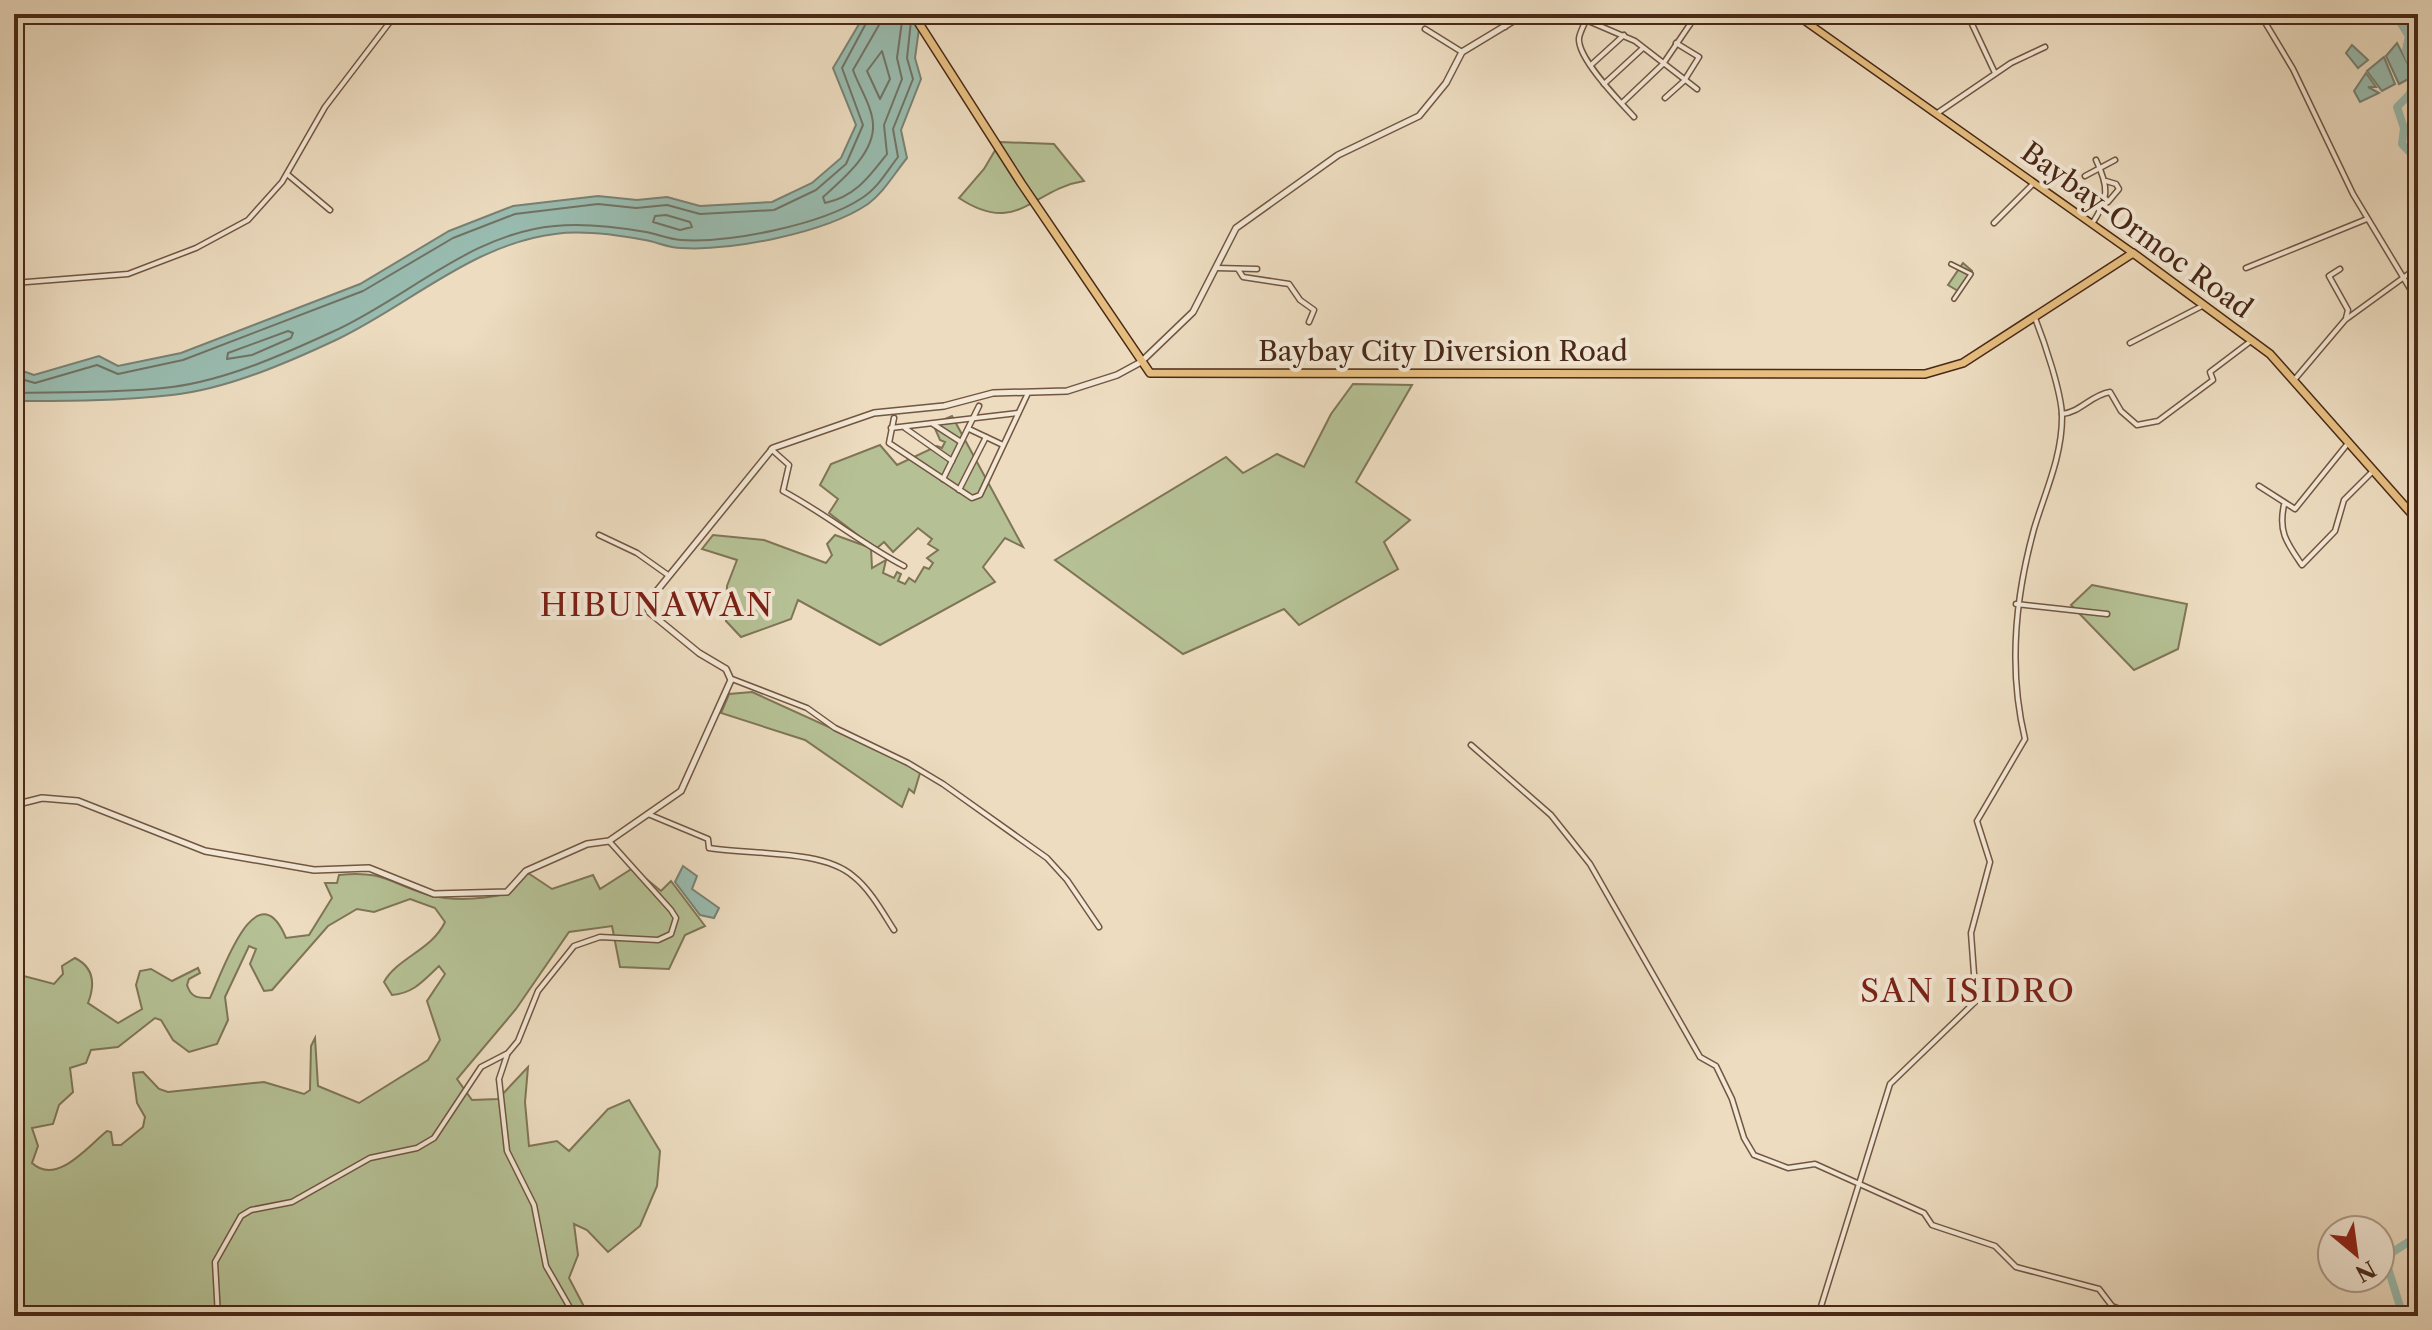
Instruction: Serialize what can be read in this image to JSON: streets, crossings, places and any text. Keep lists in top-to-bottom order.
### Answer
{
  "streets": {
    "highway": ["Baybay-Ormoc Road", "Baybay City Diversion Road"]
  },
  "crossings": [
    ["Baybay-Ormoc Road", "Baybay City Diversion Road"]
  ],
  "districts": ["HIBUNAWAN", "SAN ISIDRO"],
  "north": "bottom right"
}
